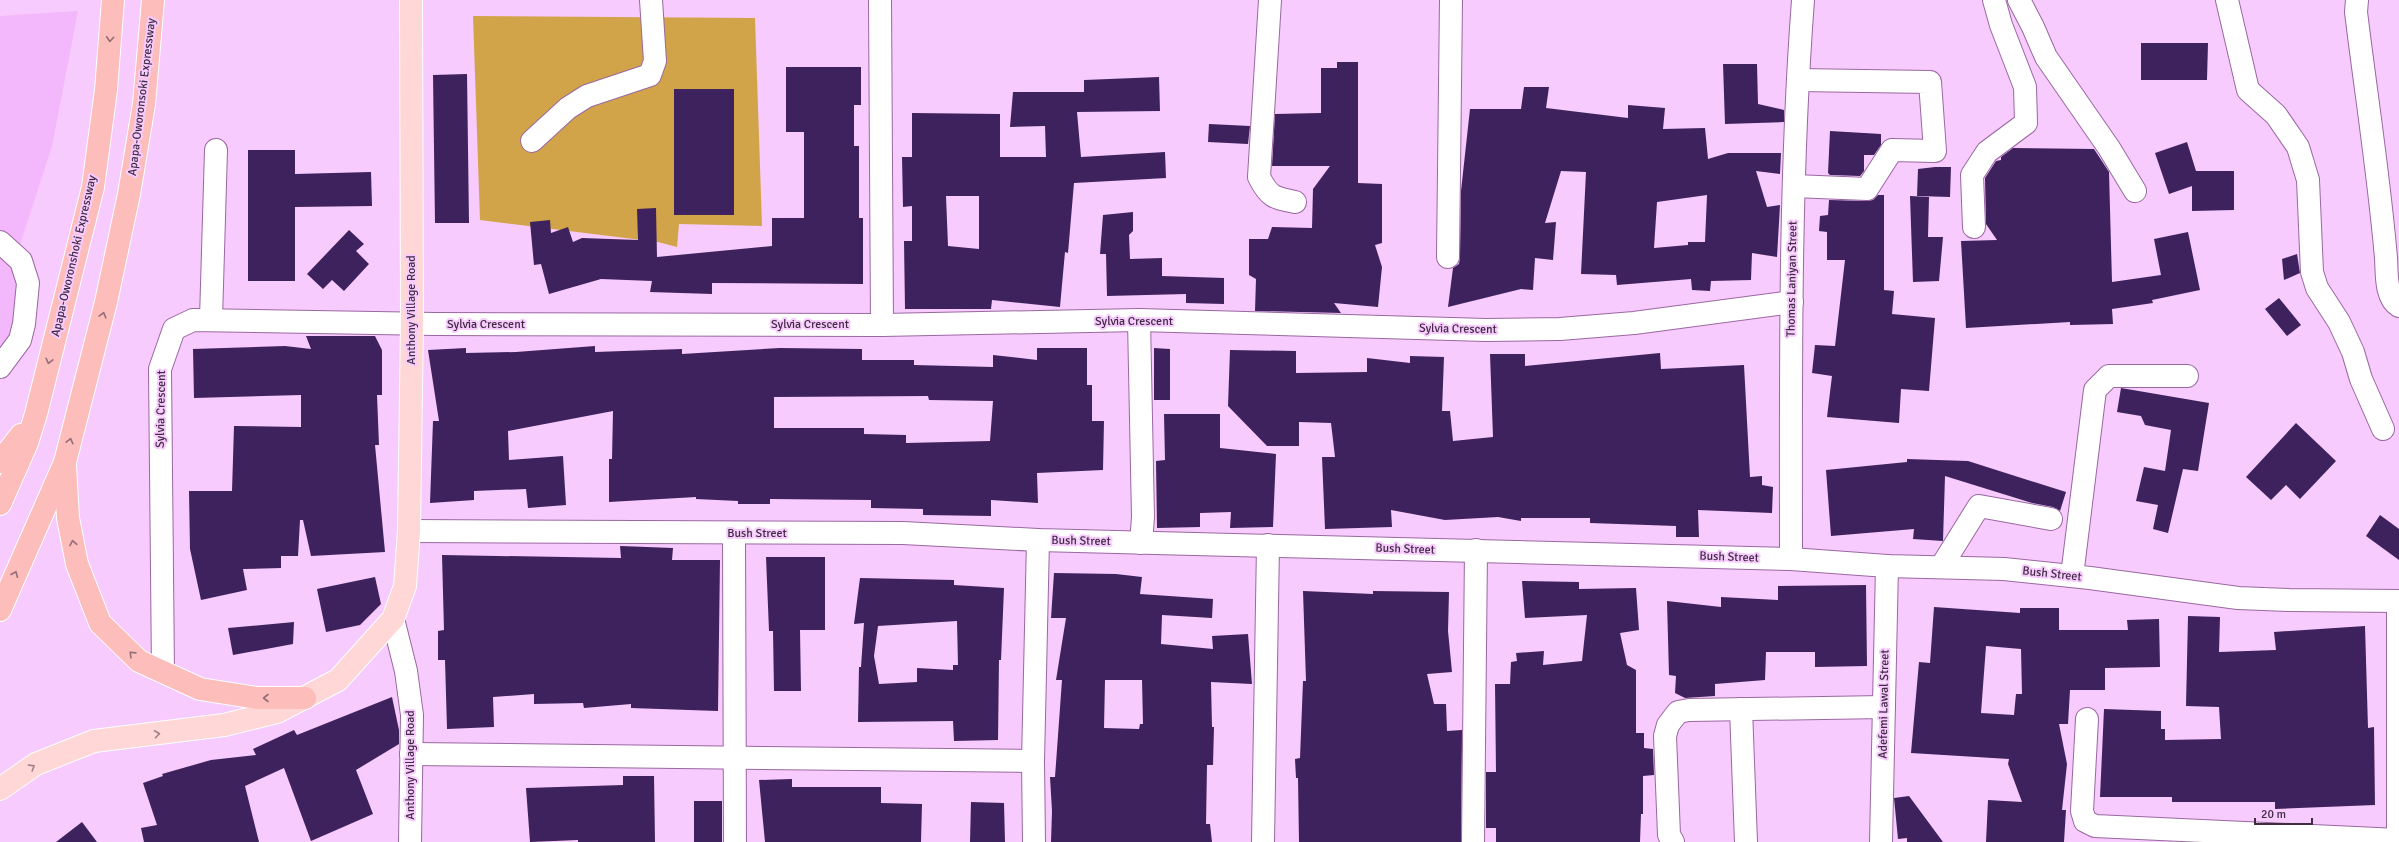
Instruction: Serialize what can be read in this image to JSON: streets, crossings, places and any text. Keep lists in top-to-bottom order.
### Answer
{
  "streets": {
    "highway": ["Apapa-Oworonsoki Expressway", "Apapa-Oworonshoki Expressway"],
    "main road": ["Anthony Village Road"],
    "street": [
      "Thomas Laniyan Street",
      "Sylvia Crescent",
      "Bush Street",
      "Adefemi Lawal Street"
    ]
  },
  "crossings": [
    ["Thomas Laniyan Street", "Sylvia Crescent"],
    ["Thomas Laniyan Street", "Bush Street"],
    ["Anthony Village Road", "Sylvia Crescent"],
    ["Anthony Village Road", "Bush Street"],
    ["Bush Street", "Adefemi Lawal Street"]
  ],
  "one_way": ["Apapa-Oworonsoki Expressway", "Apapa-Oworonshoki Expressway"],
  "scale_bar": "20 m"
}
